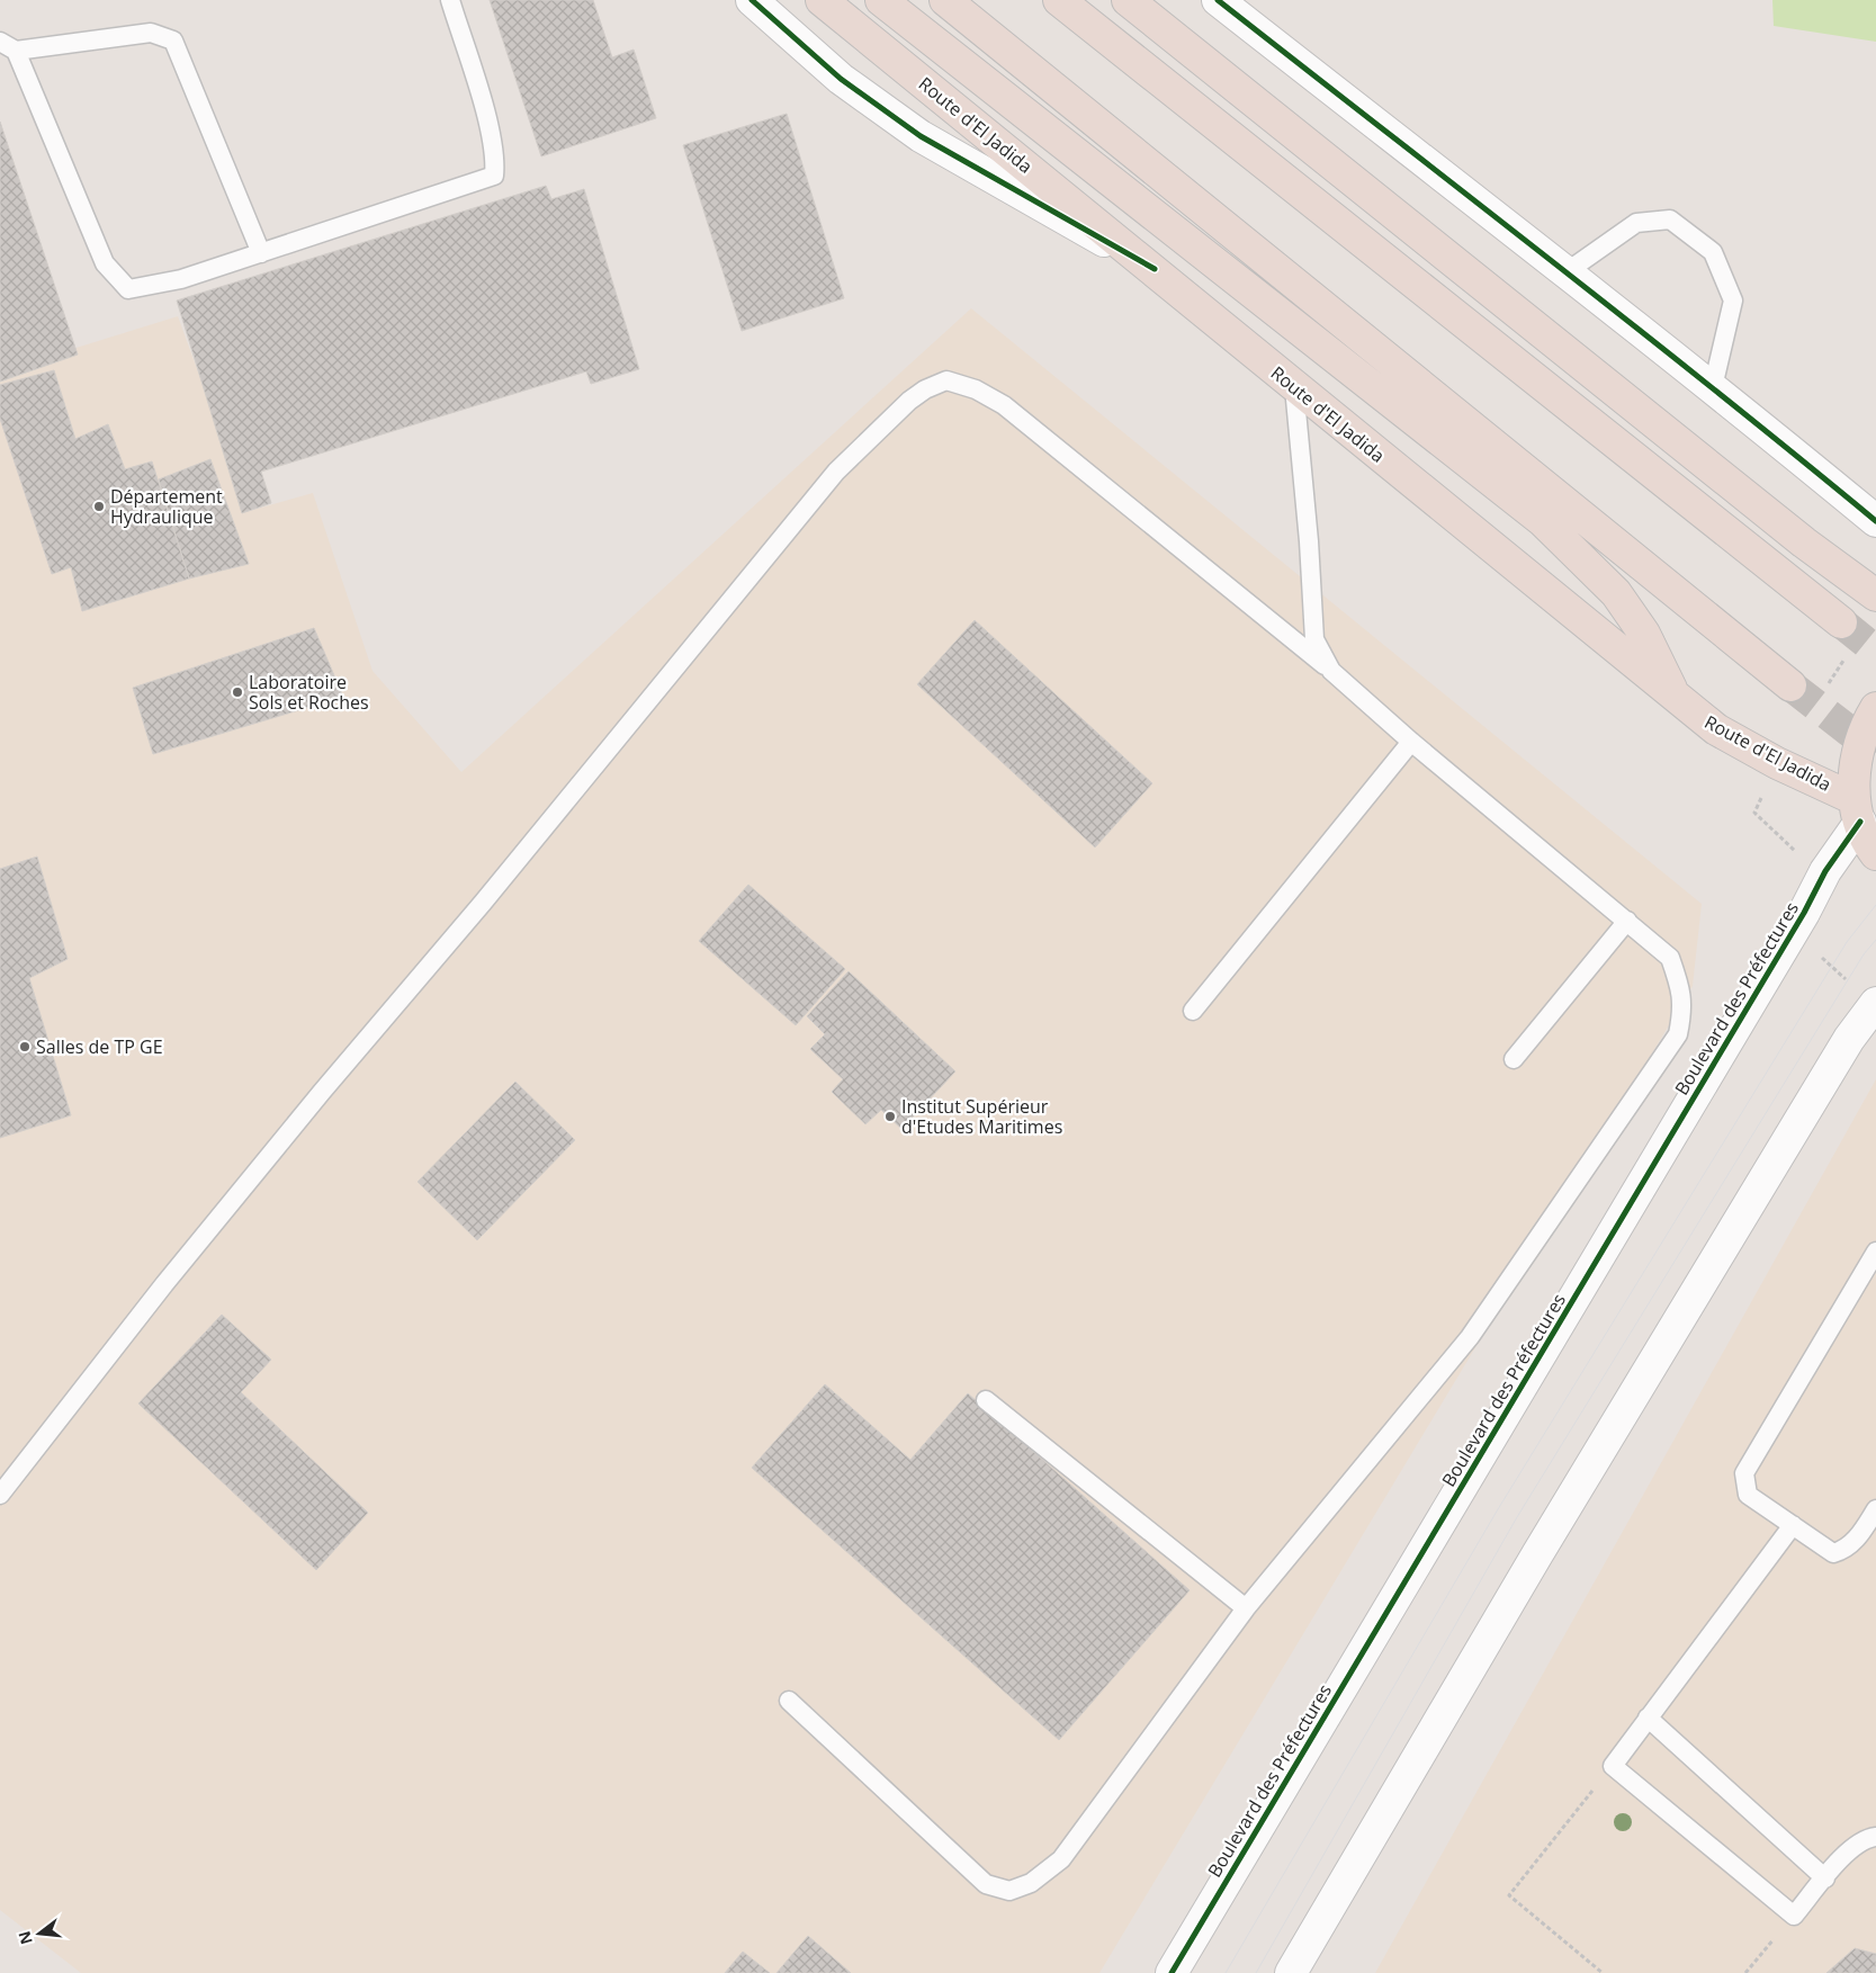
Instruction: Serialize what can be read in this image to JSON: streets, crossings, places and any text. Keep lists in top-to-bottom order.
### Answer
{
  "streets": {
    "highway": ["Route d'El Jadida"],
    "street": ["Boulevard des Préfectures"]
  },
  "crossings": [
    ["Route d'El Jadida", "Boulevard des Préfectures"]
  ],
  "places": [
    "Département Hydraulique",
    "Laboratoire Sols et Roches",
    "Salles de TP GE",
    "Institut Supérieur d'Etudes Maritimes"
  ],
  "north": "left"
}
